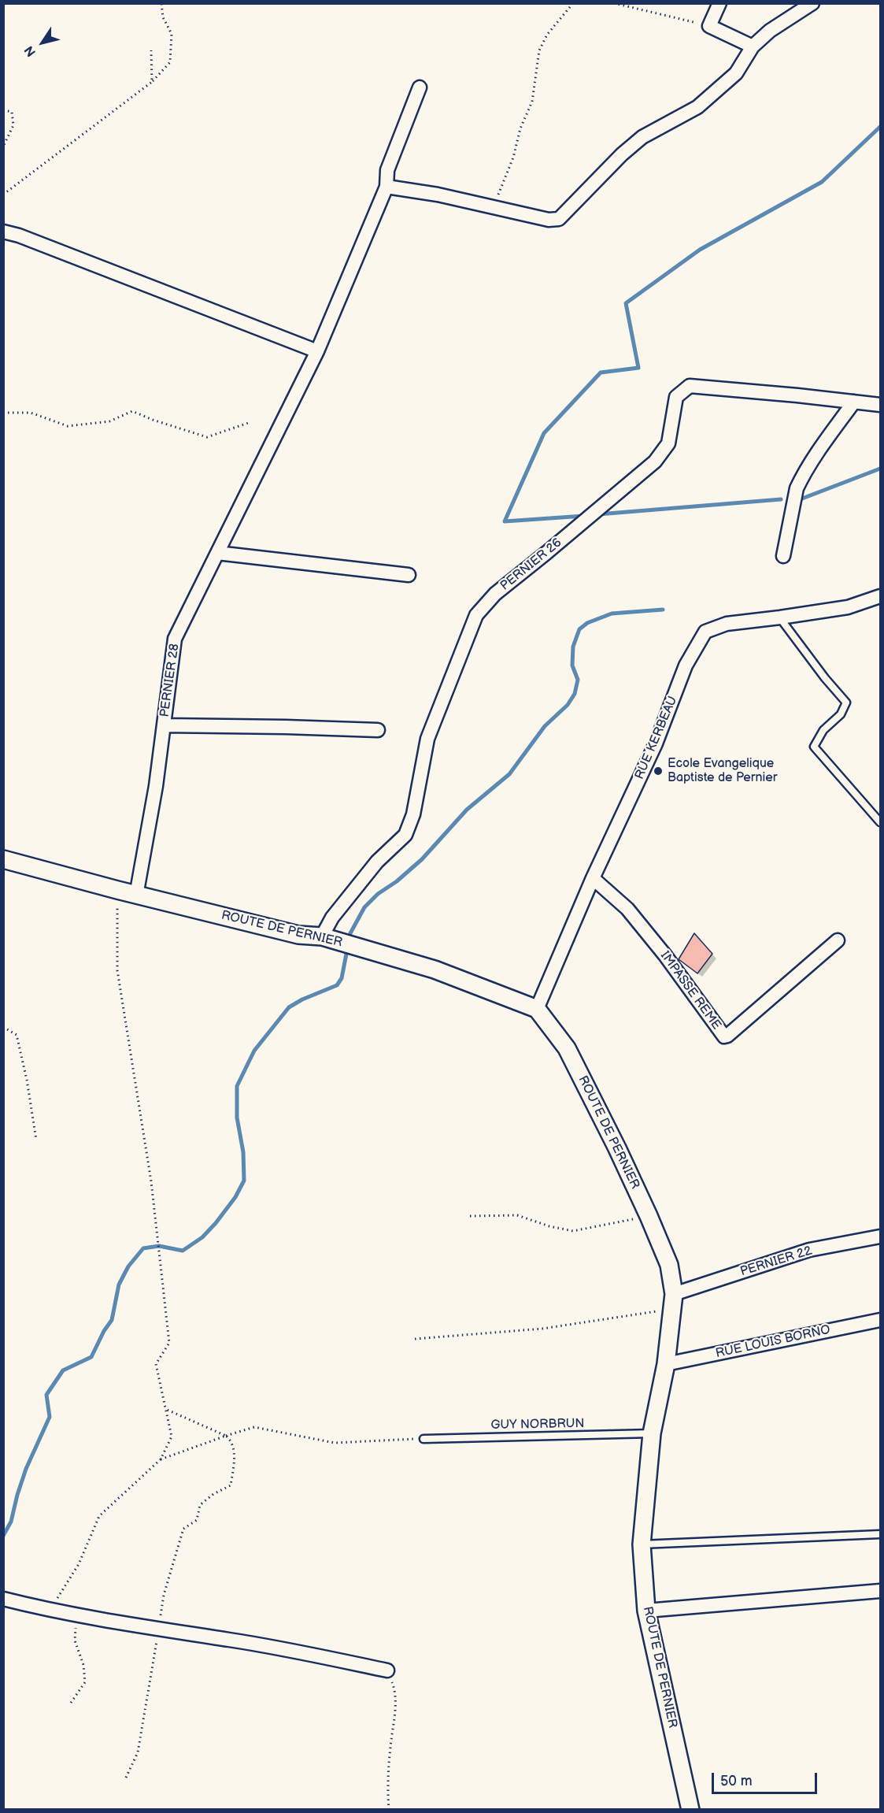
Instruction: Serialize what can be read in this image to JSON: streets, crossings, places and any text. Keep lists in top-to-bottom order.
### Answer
{
  "streets": {
    "street": [
      "PERNIER 26",
      "PERNIER 28",
      "RUE KERBEAU",
      "ROUTE DE PERNIER",
      "IMPASSE REME",
      "PERNIER 22",
      "RUE LOUIS BORNO"
    ],
    "lane": ["GUY NORBRUN"]
  },
  "crossings": [
    ["PERNIER 26", "ROUTE DE PERNIER"],
    ["PERNIER 28", "ROUTE DE PERNIER"],
    ["RUE KERBEAU", "ROUTE DE PERNIER"],
    ["RUE KERBEAU", "IMPASSE REME"],
    ["ROUTE DE PERNIER", "PERNIER 22"],
    ["ROUTE DE PERNIER", "RUE LOUIS BORNO"],
    ["ROUTE DE PERNIER", "GUY NORBRUN"]
  ],
  "places": ["Ecole Evangelique Baptiste de Pernier"],
  "scale_bar": "50 m",
  "north": "bottom left"
}
